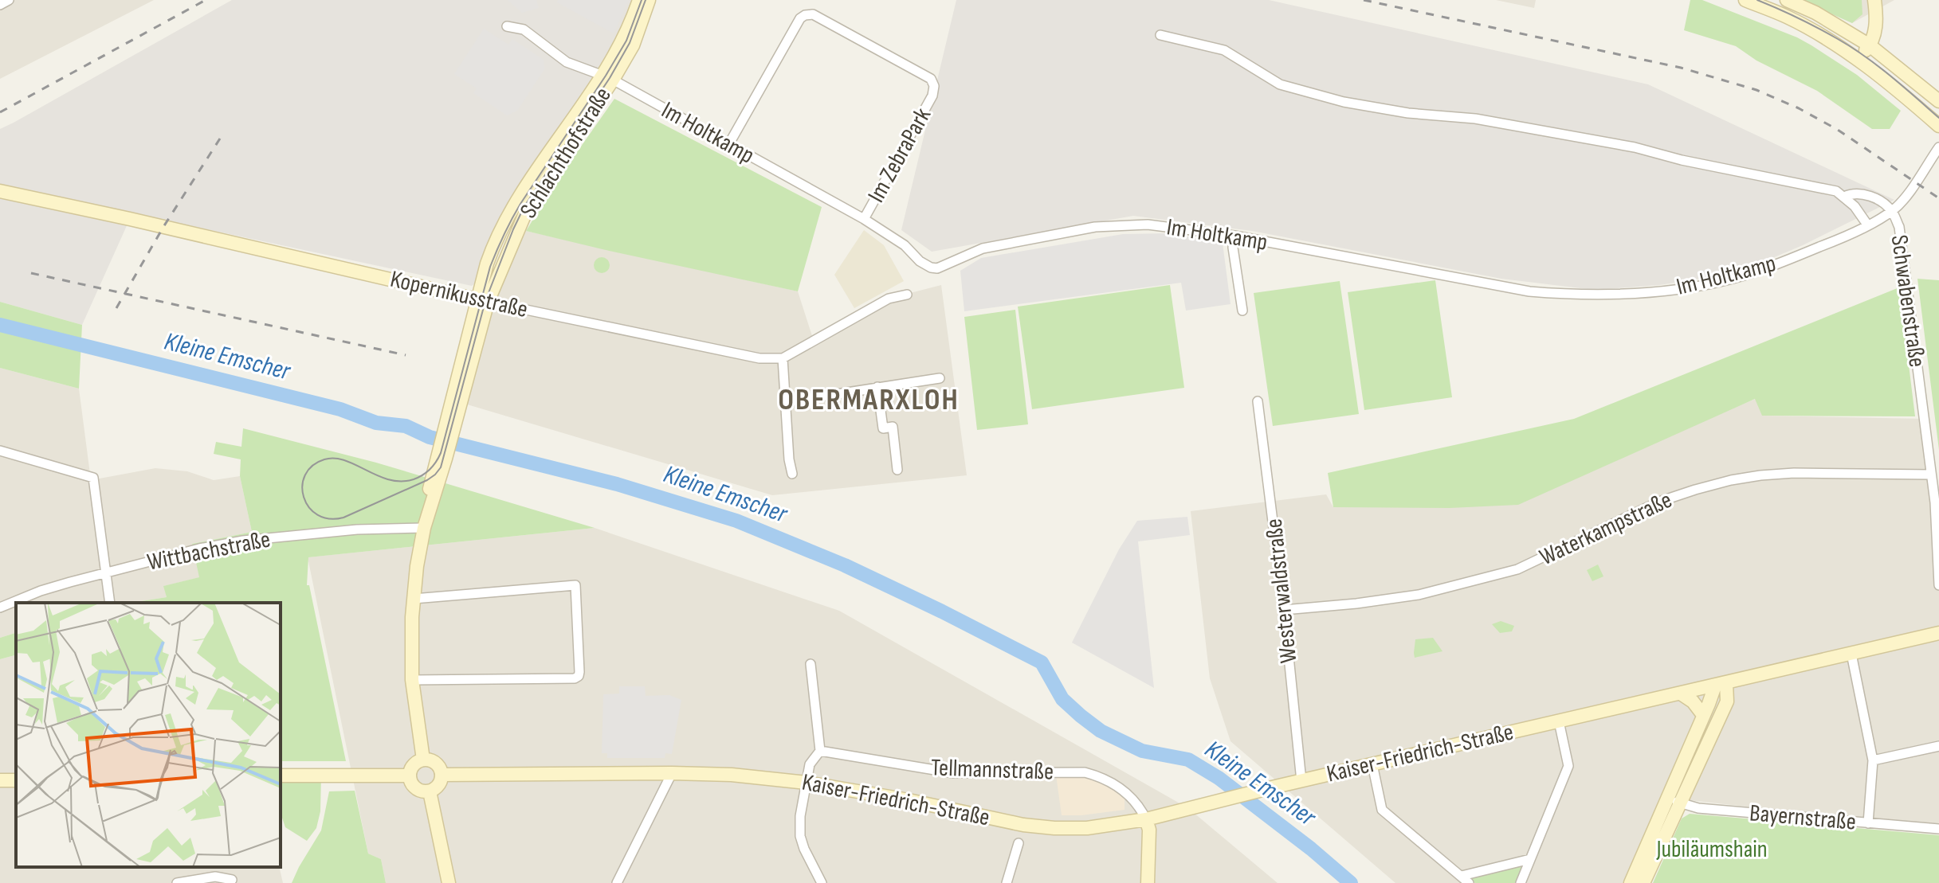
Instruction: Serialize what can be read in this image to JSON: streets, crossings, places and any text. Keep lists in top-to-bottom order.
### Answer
{
  "streets": {
    "street": [
      "Im Holtkamp",
      "Schlachthofstraße",
      "Im ZebraPark",
      "Kopernikusstraße",
      "Schwabenstraße",
      "Waterkampstraße",
      "Wittbachstraße",
      "Westerwaldstraße",
      "Kaiser-Friedrich-Straße",
      "Tellmannstraße",
      "Bayernstraße"
    ]
  },
  "crossings": [
    ["Im Holtkamp", "Schlachthofstraße"],
    ["Im Holtkamp", "Im ZebraPark"],
    ["Im Holtkamp", "Schwabenstraße"],
    ["Schlachthofstraße", "Kopernikusstraße"],
    ["Schlachthofstraße", "Wittbachstraße"],
    ["Schlachthofstraße", "Kaiser-Friedrich-Straße"],
    ["Schwabenstraße", "Waterkampstraße"],
    ["Waterkampstraße", "Westerwaldstraße"],
    ["Westerwaldstraße", "Kaiser-Friedrich-Straße"],
    ["Kaiser-Friedrich-Straße", "Tellmannstraße"]
  ],
  "districts": ["OBERMARXLOH"],
  "water": ["Kleine Emscher"],
  "parks": ["Jubiläumshain"]
}
